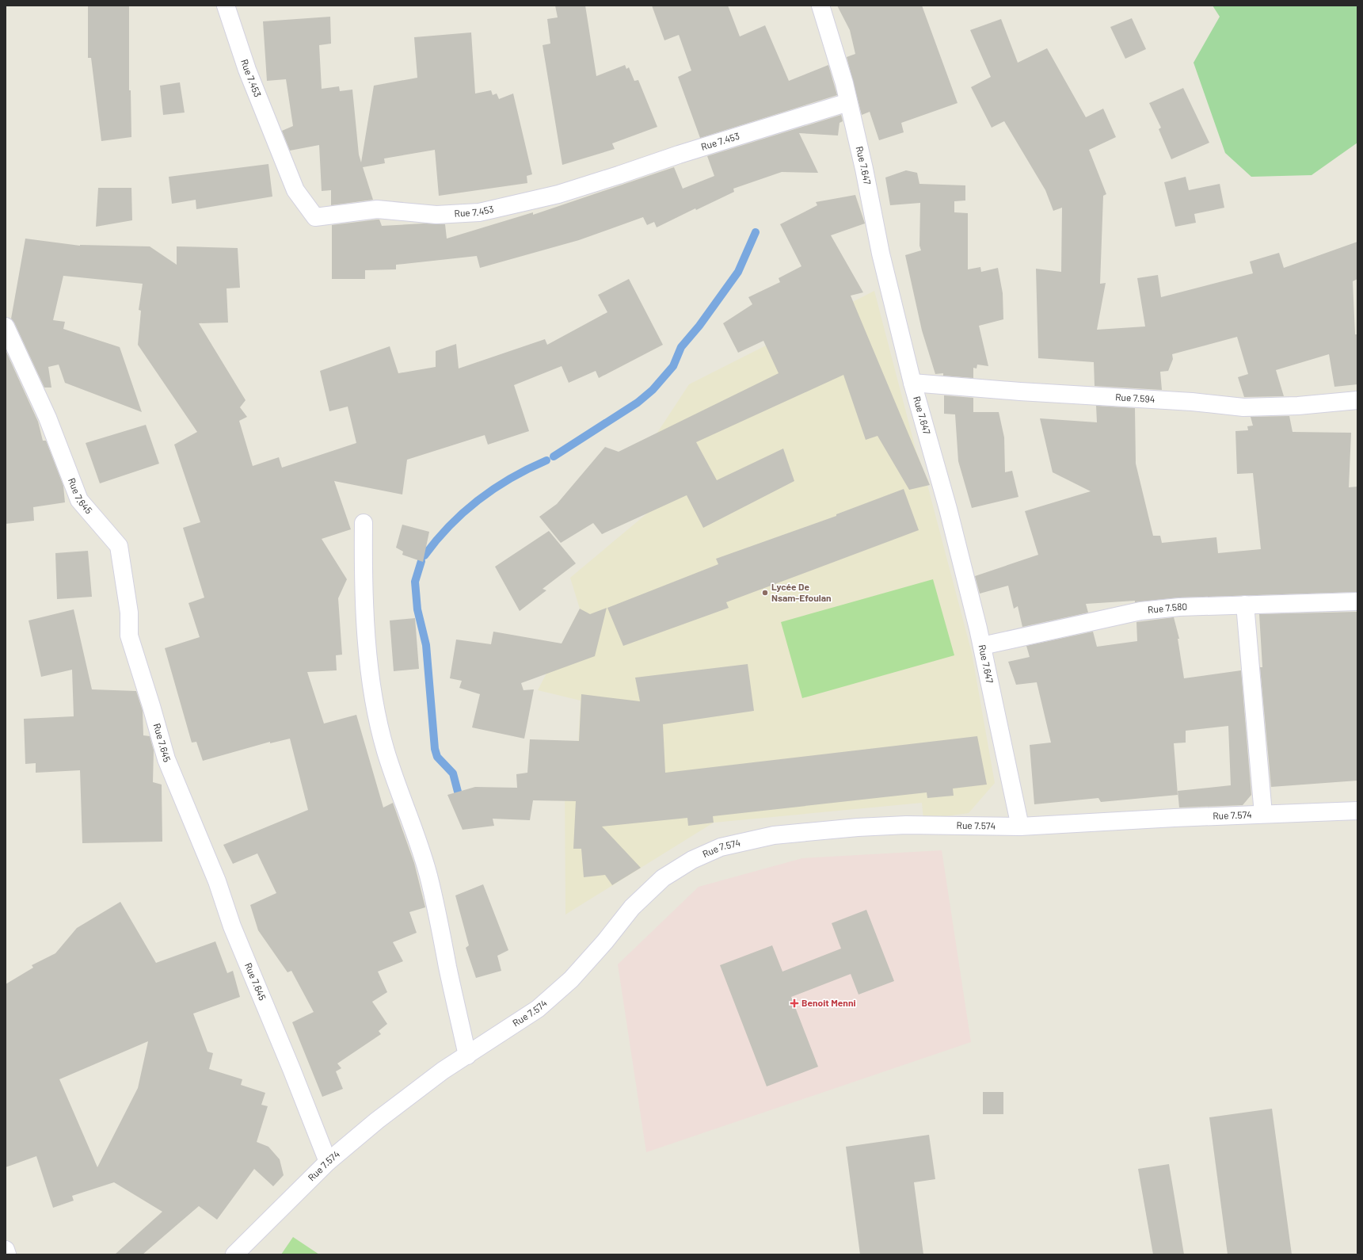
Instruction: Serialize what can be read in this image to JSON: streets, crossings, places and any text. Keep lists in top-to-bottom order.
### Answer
{
  "streets": {
    "street": [
      "Rue 7.453",
      "Rue 7.647",
      "Rue 7.594",
      "Rue 7.645",
      "Rue 7.580",
      "Rue 7.574"
    ]
  },
  "crossings": [
    ["Rue 7.453", "Rue 7.647"],
    ["Rue 7.647", "Rue 7.594"],
    ["Rue 7.647", "Rue 7.580"],
    ["Rue 7.647", "Rue 7.574"],
    ["Rue 7.645", "Rue 7.574"]
  ],
  "places": {
    "other": ["Lycée De Nsam-Efoulan"],
    "health": ["Benoit Menni"]
  }
}
